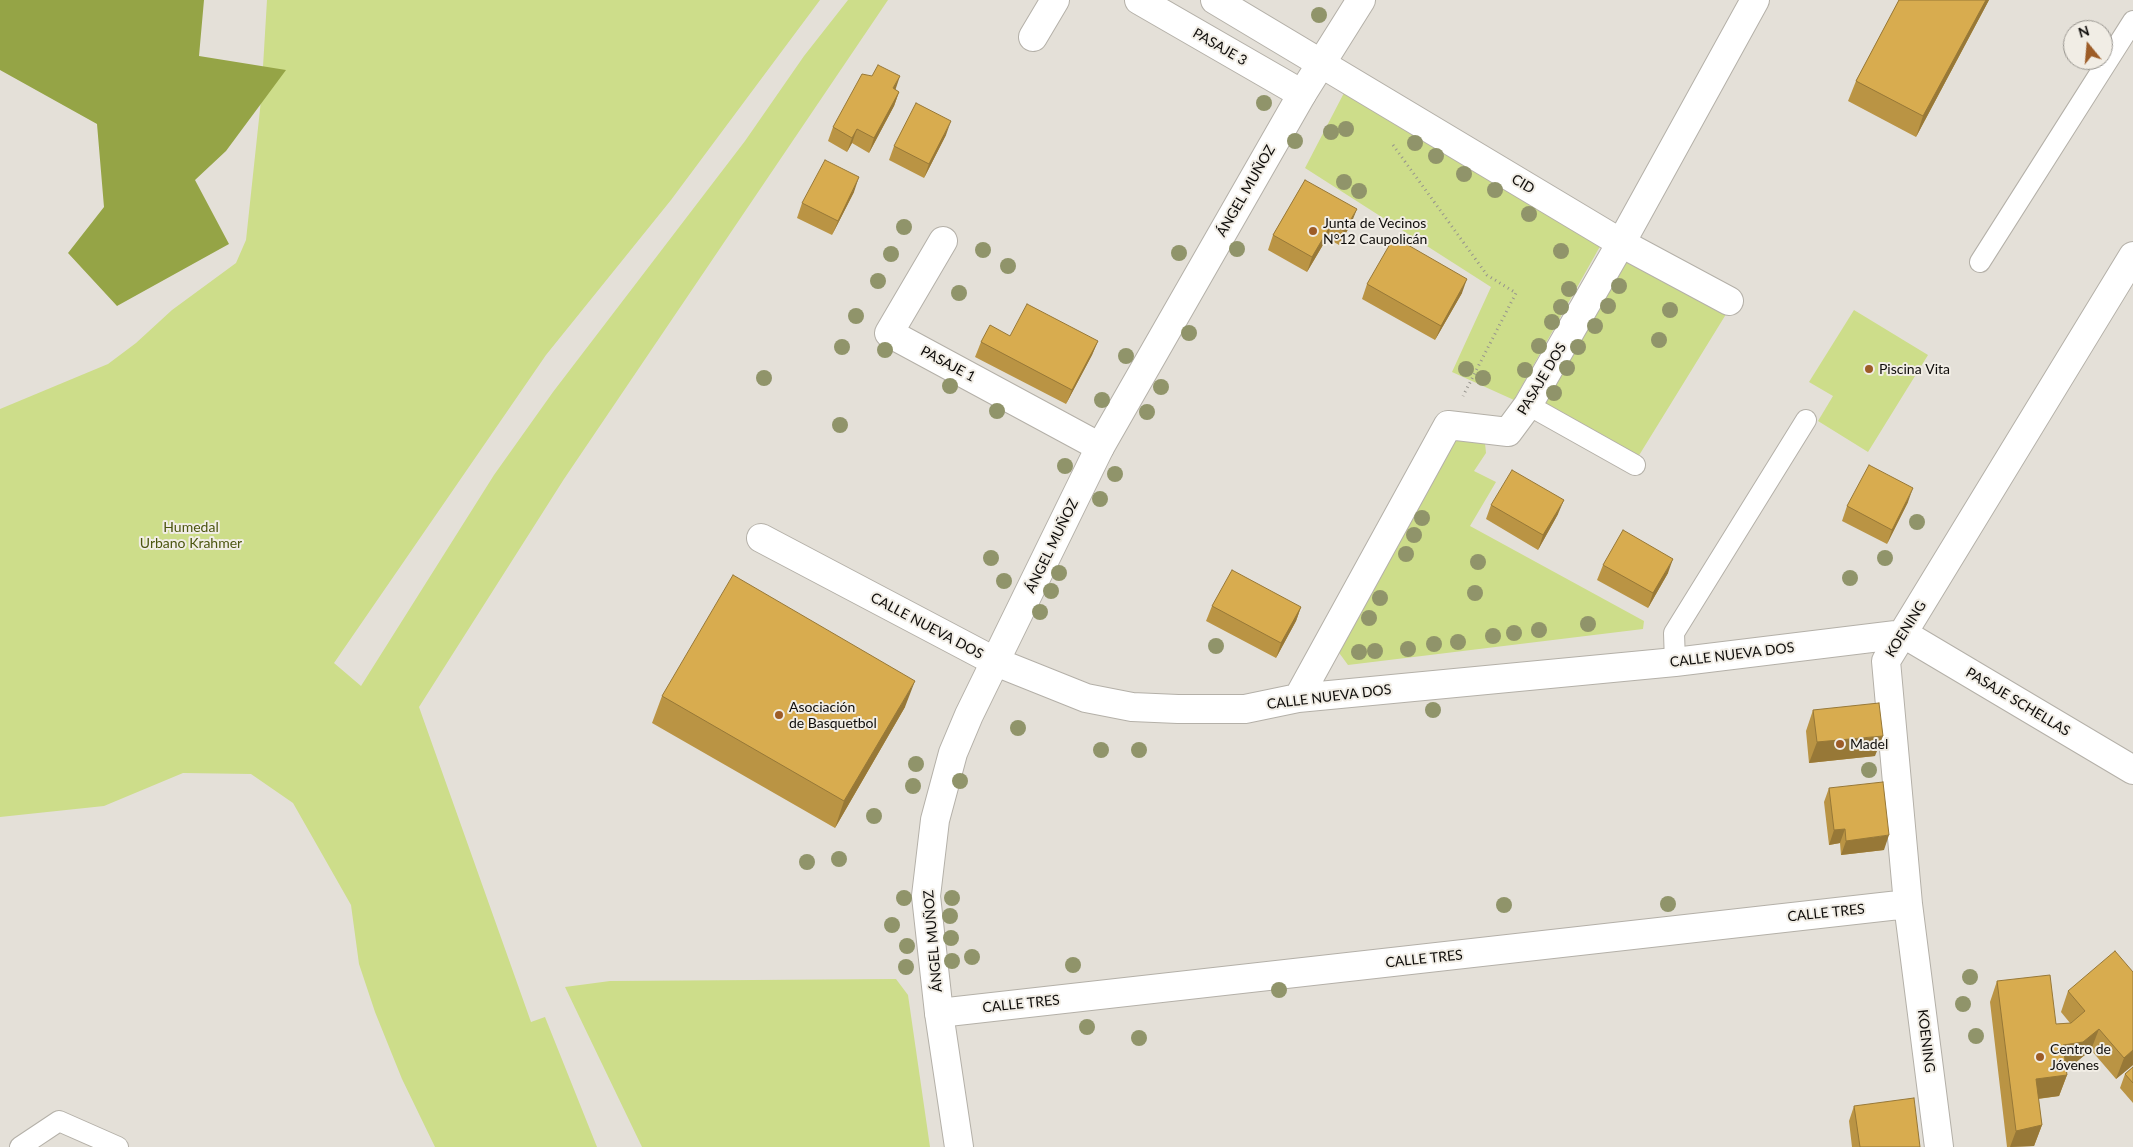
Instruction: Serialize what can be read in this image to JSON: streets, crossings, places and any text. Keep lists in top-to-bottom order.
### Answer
{
  "streets": {
    "street": [
      "PASAJE 3",
      "CID",
      "ÁNGEL MUÑOZ",
      "PASAJE 1",
      "PASAJE DOS",
      "CALLE NUEVA DOS",
      "KOENING",
      "PASAJE SCHELLAS",
      "CALLE TRES"
    ]
  },
  "crossings": [
    ["PASAJE 3", "ÁNGEL MUÑOZ"],
    ["CID", "ÁNGEL MUÑOZ"],
    ["CID", "PASAJE DOS"],
    ["ÁNGEL MUÑOZ", "PASAJE 1"],
    ["ÁNGEL MUÑOZ", "CALLE NUEVA DOS"],
    ["ÁNGEL MUÑOZ", "CALLE TRES"],
    ["CALLE NUEVA DOS", "KOENING"],
    ["CALLE NUEVA DOS", "PASAJE SCHELLAS"],
    ["KOENING", "PASAJE SCHELLAS"],
    ["KOENING", "CALLE TRES"]
  ],
  "parks": ["Humedal Urbano Krahmer"],
  "places": [
    "Junta de Vecinos N°12 Caupolicán",
    "Piscina Vita",
    "Asociación de Basquetbol",
    "Madel",
    "Centro de Jóvenes"
  ],
  "north": "top"
}
